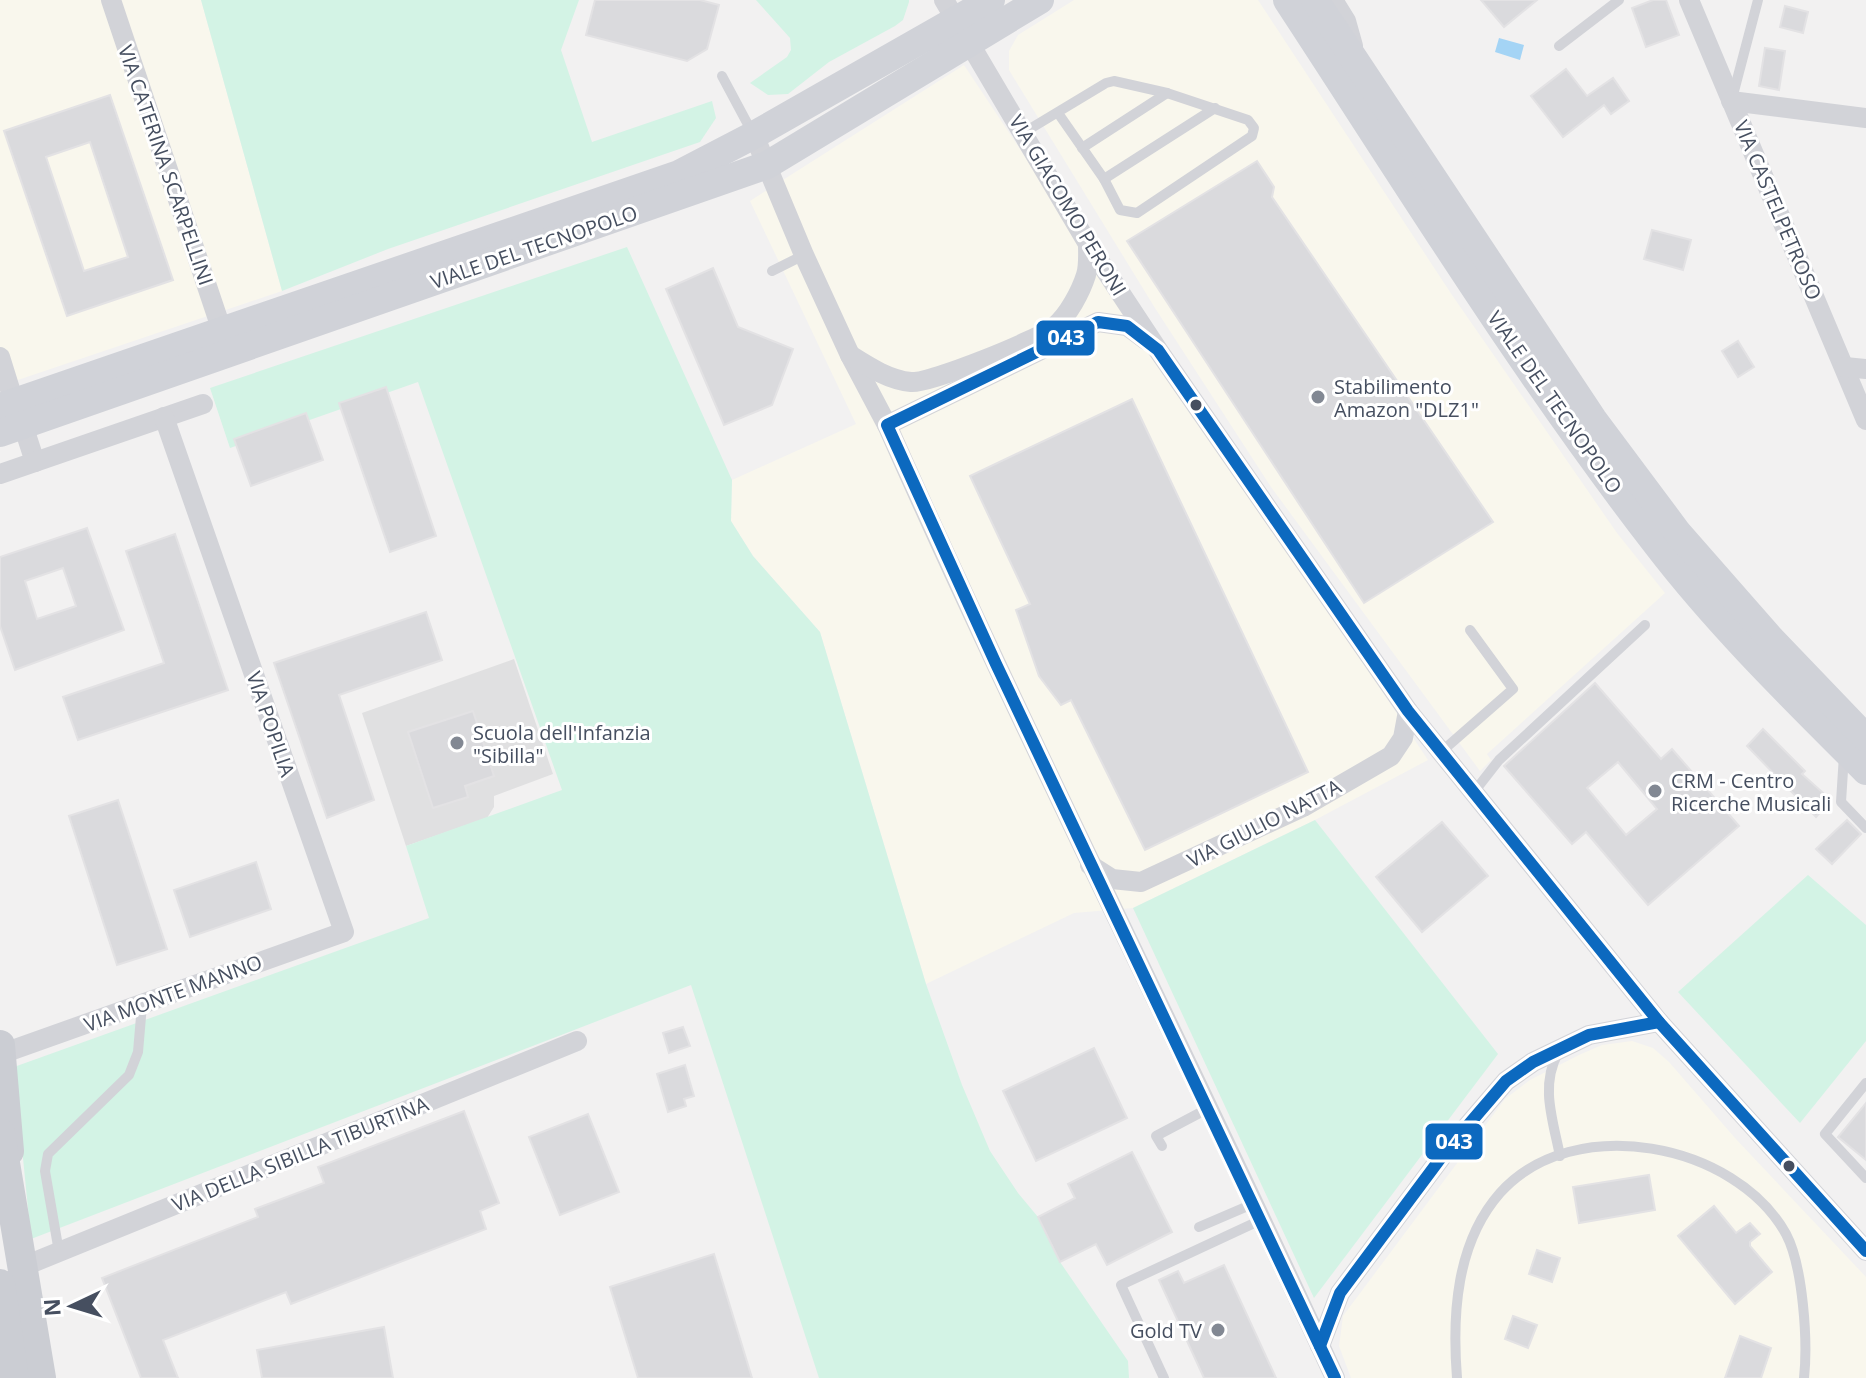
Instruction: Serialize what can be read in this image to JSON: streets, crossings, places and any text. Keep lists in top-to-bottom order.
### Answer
{
  "streets": {
    "main road": ["VIALE DEL TECNOPOLO"],
    "street": [
      "VIA CATERINA SCARPELLINI",
      "VIA GIACOMO PERONI",
      "VIA CASTELPETROSO",
      "VIA POPILIA",
      "VIA GIULIO NATTA",
      "VIA MONTE MANNO",
      "VIA DELLA SIBILLA TIBURTINA"
    ]
  },
  "crossings": [
    ["VIA CATERINA SCARPELLINI", "VIALE DEL TECNOPOLO"],
    ["VIA GIACOMO PERONI", "VIALE DEL TECNOPOLO"],
    ["VIA GIACOMO PERONI", "VIA GIULIO NATTA"],
    ["VIA POPILIA", "VIA MONTE MANNO"]
  ],
  "places": [
    "Stabilimento Amazon \"DLZ1\"",
    "Scuola dell'Infanzia \"Sibilla\"",
    "CRM - Centro Ricerche Musicali",
    "Gold TV"
  ],
  "lines": ["transit line 043"],
  "north": "left"
}
